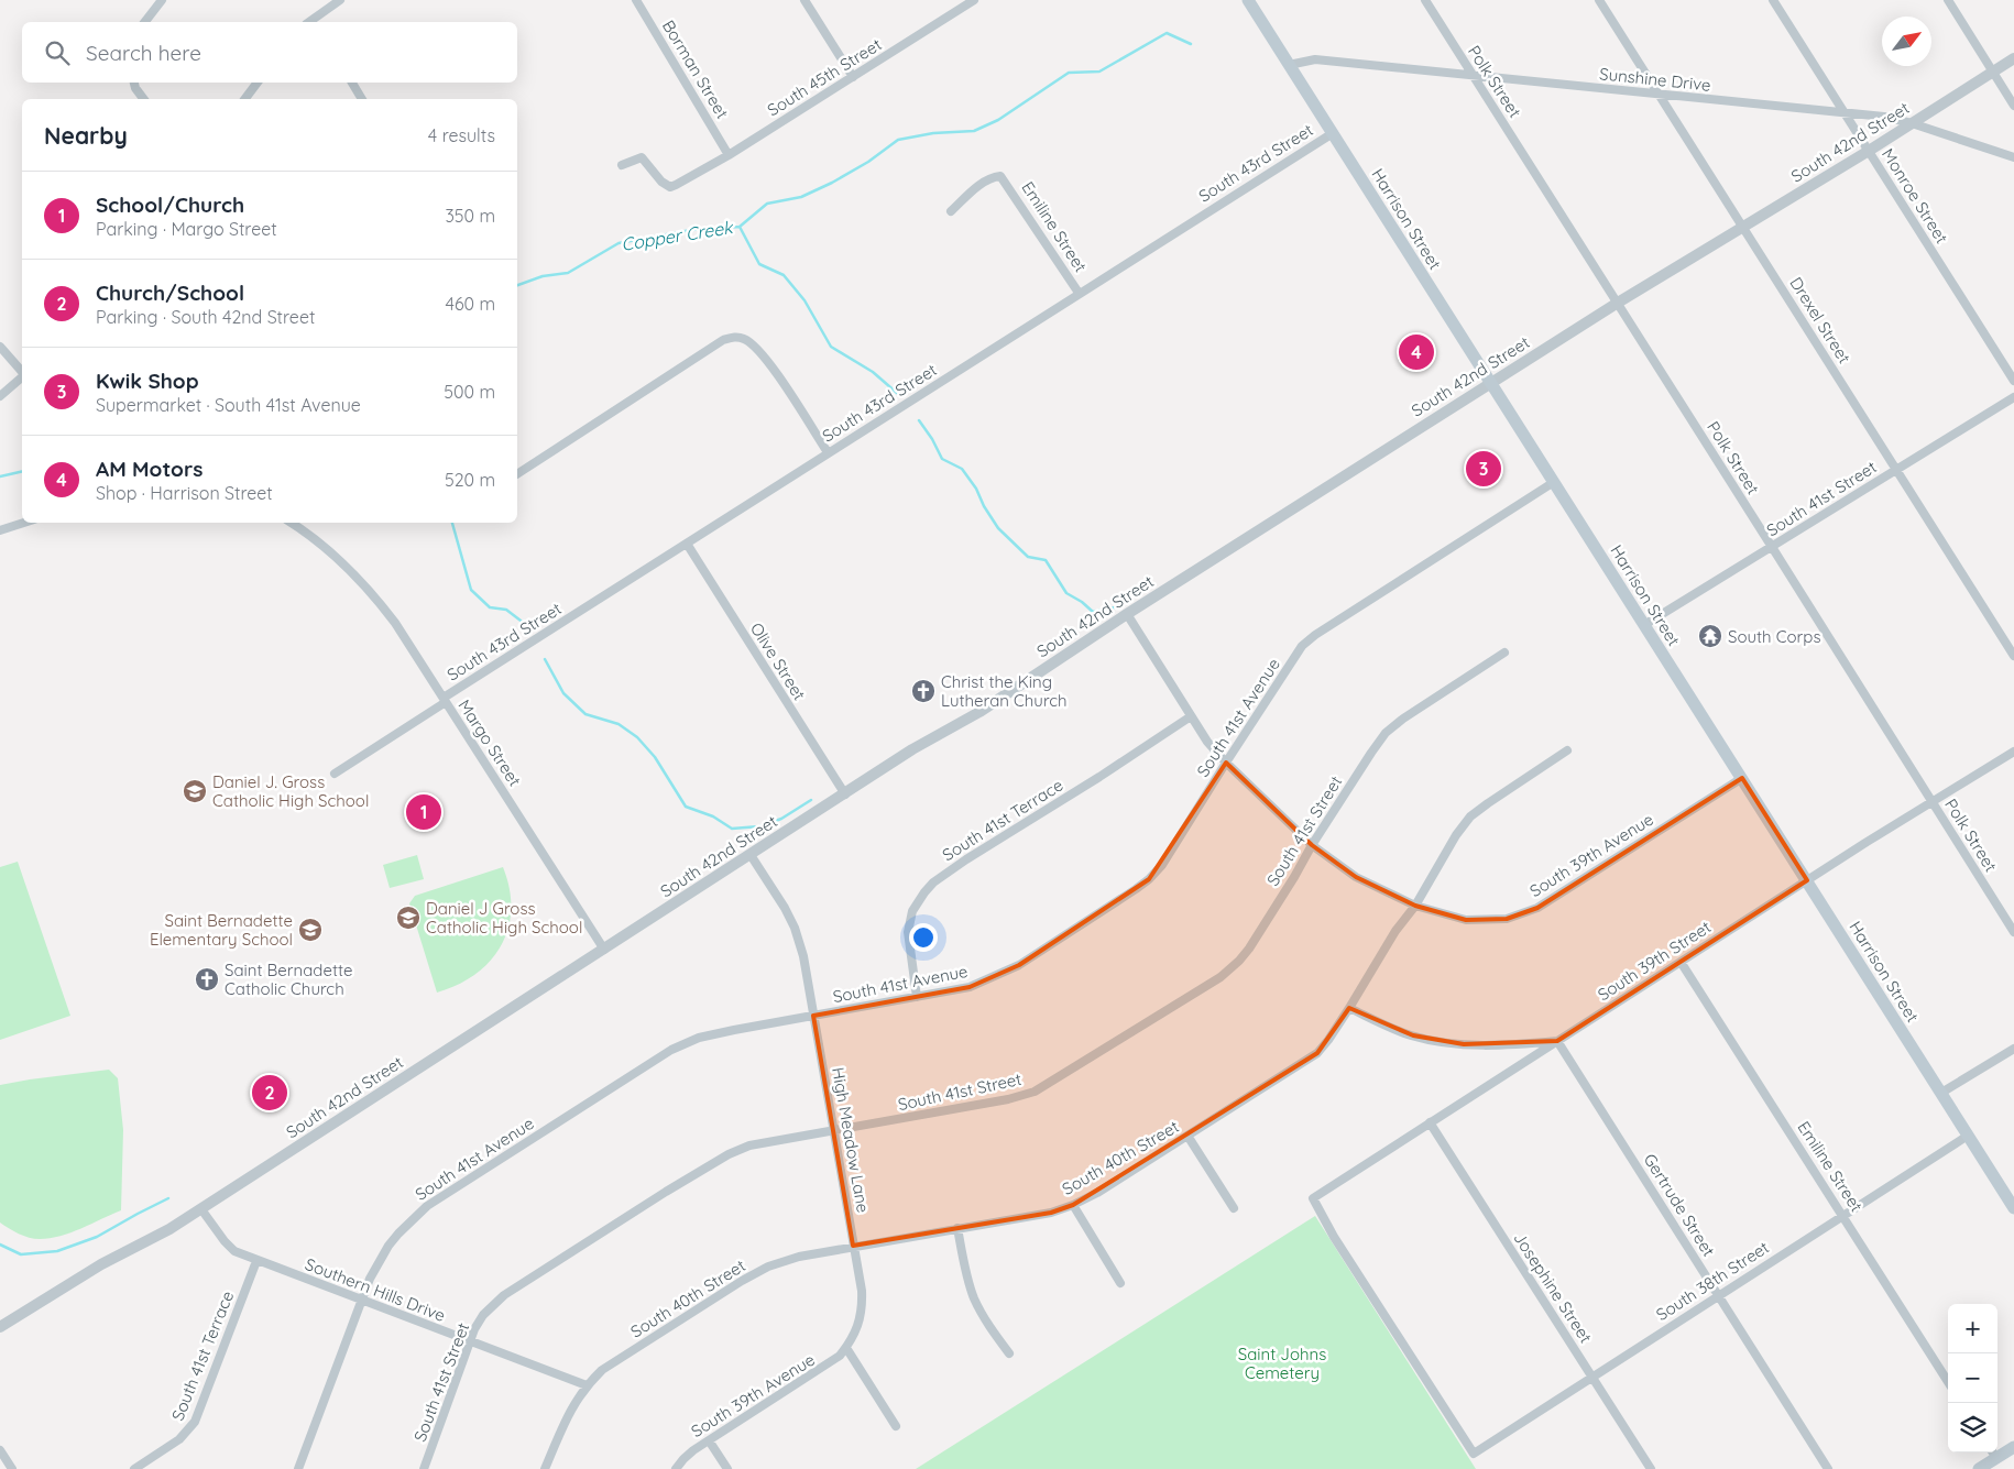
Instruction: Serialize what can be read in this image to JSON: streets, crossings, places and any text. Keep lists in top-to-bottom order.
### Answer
{
  "streets": {
    "main road": ["Harrison Street"],
    "street": [
      "Borman Street",
      "South 45th Street",
      "Sunshine Drive",
      "Polk Street",
      "South 42nd Street",
      "South 43rd Street",
      "Monroe Street",
      "Emiline Street",
      "Drexel Street",
      "South 41st Street",
      "Olive Street",
      "South 41st Avenue",
      "Margo Street",
      "South 41st Terrace",
      "South 39th Avenue",
      "South 39th Street",
      "High Meadow Lane",
      "South 40th Street",
      "Gertrude Street",
      "South 38th Street",
      "Josephine Street",
      "Southern Hills Drive"
    ]
  },
  "crossings": [
    ["Borman Street", "South 45th Street"],
    ["Sunshine Drive", "Polk Street"],
    ["Sunshine Drive", "South 42nd Street"],
    ["Sunshine Drive", "Monroe Street"],
    ["Sunshine Drive", "Harrison Street"],
    ["Sunshine Drive", "Drexel Street"],
    ["Polk Street", "South 42nd Street"],
    ["Polk Street", "South 41st Street"],
    ["Polk Street", "South 39th Street"],
    ["South 42nd Street", "Monroe Street"],
    ["South 42nd Street", "Harrison Street"],
    ["South 42nd Street", "Drexel Street"],
    ["South 42nd Street", "Olive Street"],
    ["South 42nd Street", "Margo Street"],
    ["South 42nd Street", "South 39th Avenue"],
    ["South 42nd Street", "High Meadow Lane"],
    ["South 42nd Street", "Southern Hills Drive"],
    ["South 43rd Street", "Harrison Street"],
    ["South 43rd Street", "Emiline Street"],
    ["South 43rd Street", "Olive Street"],
    ["South 43rd Street", "Margo Street"],
    ["Harrison Street", "South 41st Street"],
    ["Harrison Street", "South 41st Avenue"],
    ["Harrison Street", "South 39th Avenue"],
    ["Harrison Street", "South 39th Street"],
    ["Harrison Street", "South 38th Street"],
    ["Emiline Street", "South 39th Street"],
    ["Emiline Street", "South 38th Street"],
    ["Drexel Street", "South 41st Street"],
    ["South 41st Street", "South 39th Avenue"],
    ["South 41st Street", "High Meadow Lane"],
    ["South 41st Street", "Southern Hills Drive"],
    ["South 41st Avenue", "South 41st Terrace"],
    ["South 41st Avenue", "South 39th Avenue"],
    ["South 41st Avenue", "High Meadow Lane"],
    ["South 41st Avenue", "Southern Hills Drive"],
    ["South 41st Terrace", "South 39th Avenue"],
    ["South 41st Terrace", "Southern Hills Drive"],
    ["South 39th Avenue", "High Meadow Lane"],
    ["South 39th Avenue", "South 40th Street"],
    ["South 39th Street", "Gertrude Street"],
    ["South 39th Street", "South 38th Street"],
    ["South 39th Street", "Josephine Street"],
    ["High Meadow Lane", "South 40th Street"],
    ["South 40th Street", "Southern Hills Drive"],
    ["Gertrude Street", "South 38th Street"],
    ["South 38th Street", "Josephine Street"]
  ],
  "water": ["Copper Creek"],
  "parks": ["Saint Johns Cemetery"],
  "places": {
    "temple": ["South Corps"],
    "church": ["Christ the King Lutheran Church", "Saint Bernadette Catholic Church"],
    "school or university": ["Daniel J. Gross Catholic High School", "Daniel J Gross Catholic High School", "Saint Bernadette Elementary School"]
  },
  "north": "top right",
  "page": {
    "search": "Search here",
    "heading": ["Nearby", "4 results"],
    "list": [
      {
        "mark": "1",
        "name": "School/Church",
        "note": "Parking · Margo Street",
        "value": "350 m"
      },
      {
        "mark": "2",
        "name": "Church/School",
        "note": "Parking · South 42nd Street",
        "value": "460 m"
      },
      {
        "mark": "3",
        "name": "Kwik Shop",
        "note": "Supermarket · South 41st Avenue",
        "value": "500 m"
      },
      {
        "mark": "4",
        "name": "AM Motors",
        "note": "Shop · Harrison Street",
        "value": "520 m"
      }
    ],
    "pins": [
      "4",
      "3",
      "1",
      "2"
    ],
    "map_buttons": ["+", "−"]
  }
}
